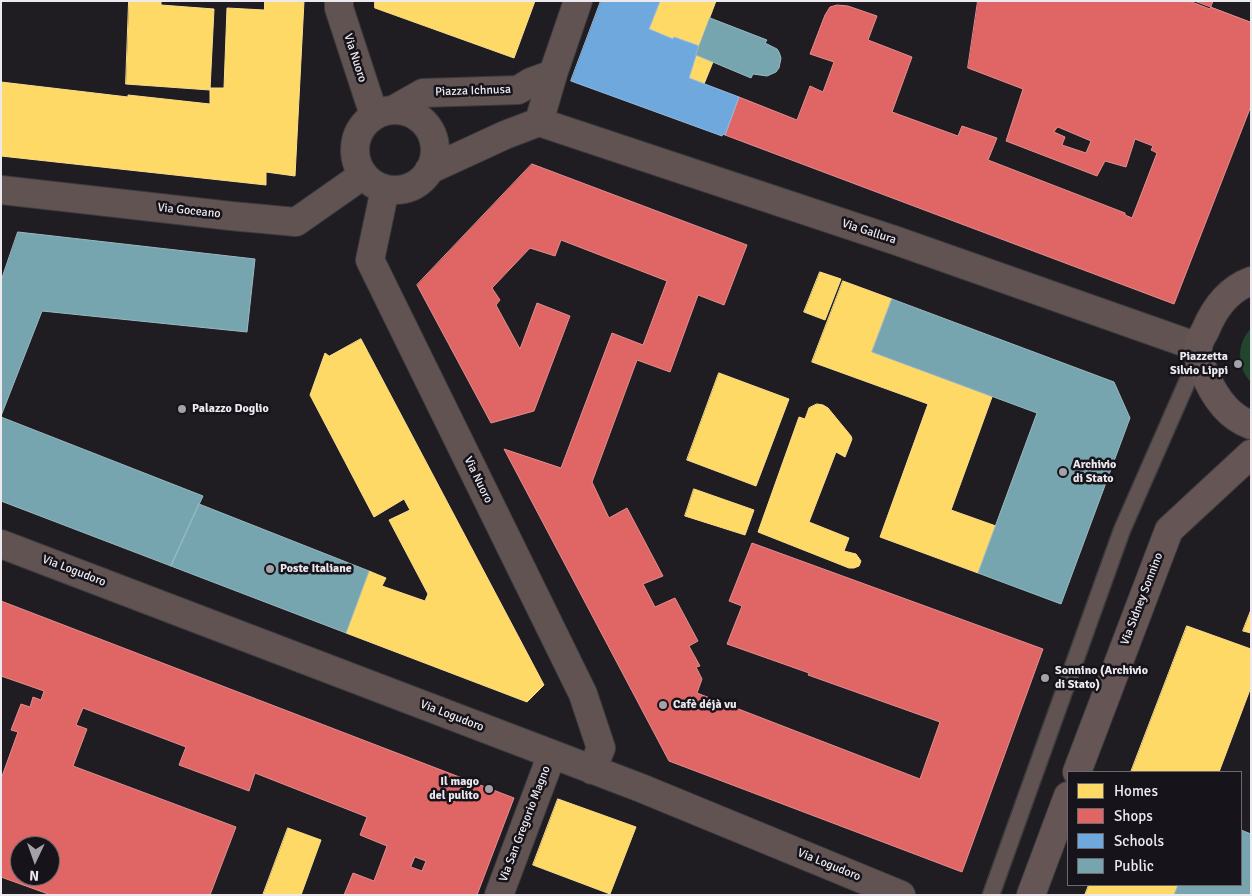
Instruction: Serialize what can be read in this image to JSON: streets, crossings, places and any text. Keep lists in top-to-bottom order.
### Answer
{
  "streets": {
    "main road": ["Via Sidney Sonnino"],
    "street": [
      "Via Nuoro",
      "Piazza Ichnusa",
      "Via Goceano",
      "Via Gallura",
      "Via Logudoro",
      "Via San Gregorio Magno"
    ]
  },
  "crossings": [
    ["Via Nuoro", "Piazza Ichnusa"],
    ["Via Nuoro", "Via Goceano"],
    ["Via Nuoro", "Via Logudoro"],
    ["Piazza Ichnusa", "Via Goceano"],
    ["Via Logudoro", "Via San Gregorio Magno"]
  ],
  "places": [
    "Piazzetta Silvio Lippi",
    "Palazzo Doglio",
    "Archivio di Stato",
    "Poste Italiane",
    "Sonnino (Archivio di Stato)",
    "Cafè déjà vu",
    "Il mago del pulito"
  ],
  "legend": [
    "Homes",
    "Shops",
    "Schools",
    "Public"
  ],
  "north": "bottom"
}
